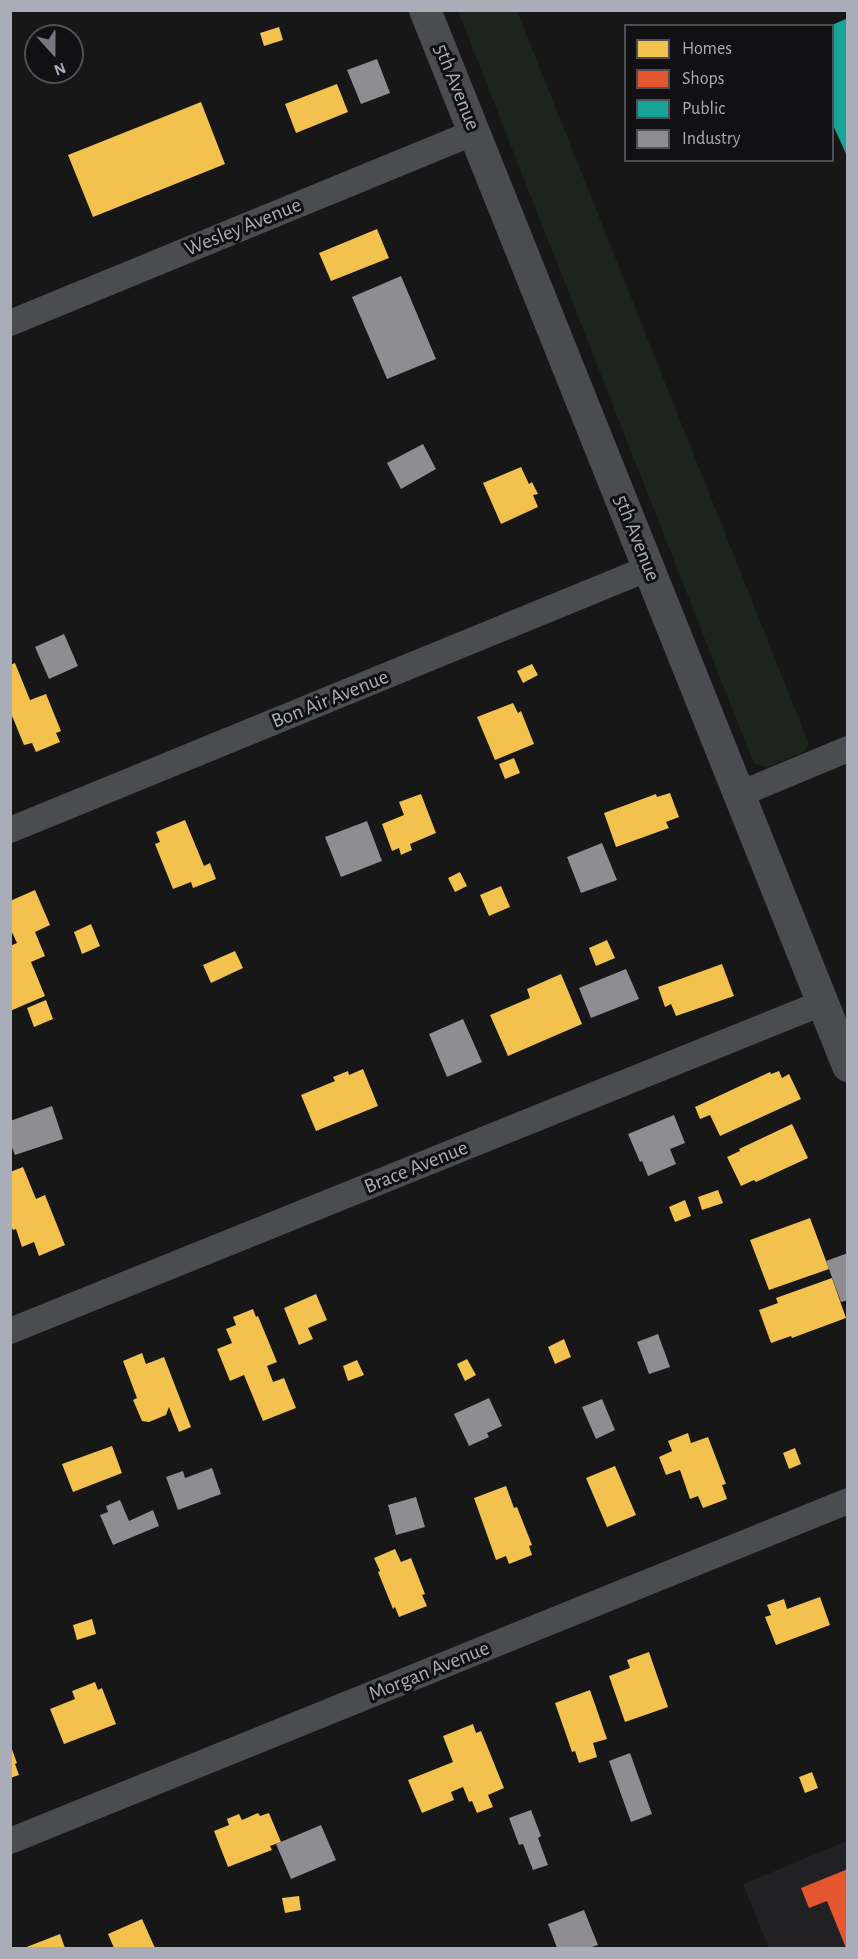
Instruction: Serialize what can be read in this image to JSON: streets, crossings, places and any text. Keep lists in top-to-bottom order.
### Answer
{
  "streets": {
    "street": [
      "5th Avenue",
      "Wesley Avenue",
      "Bon Air Avenue",
      "Brace Avenue",
      "Morgan Avenue"
    ]
  },
  "crossings": [
    ["5th Avenue", "Wesley Avenue"],
    ["5th Avenue", "Bon Air Avenue"],
    ["5th Avenue", "Brace Avenue"]
  ],
  "legend": [
    "Homes",
    "Shops",
    "Public",
    "Industry"
  ],
  "north": "bottom"
}
